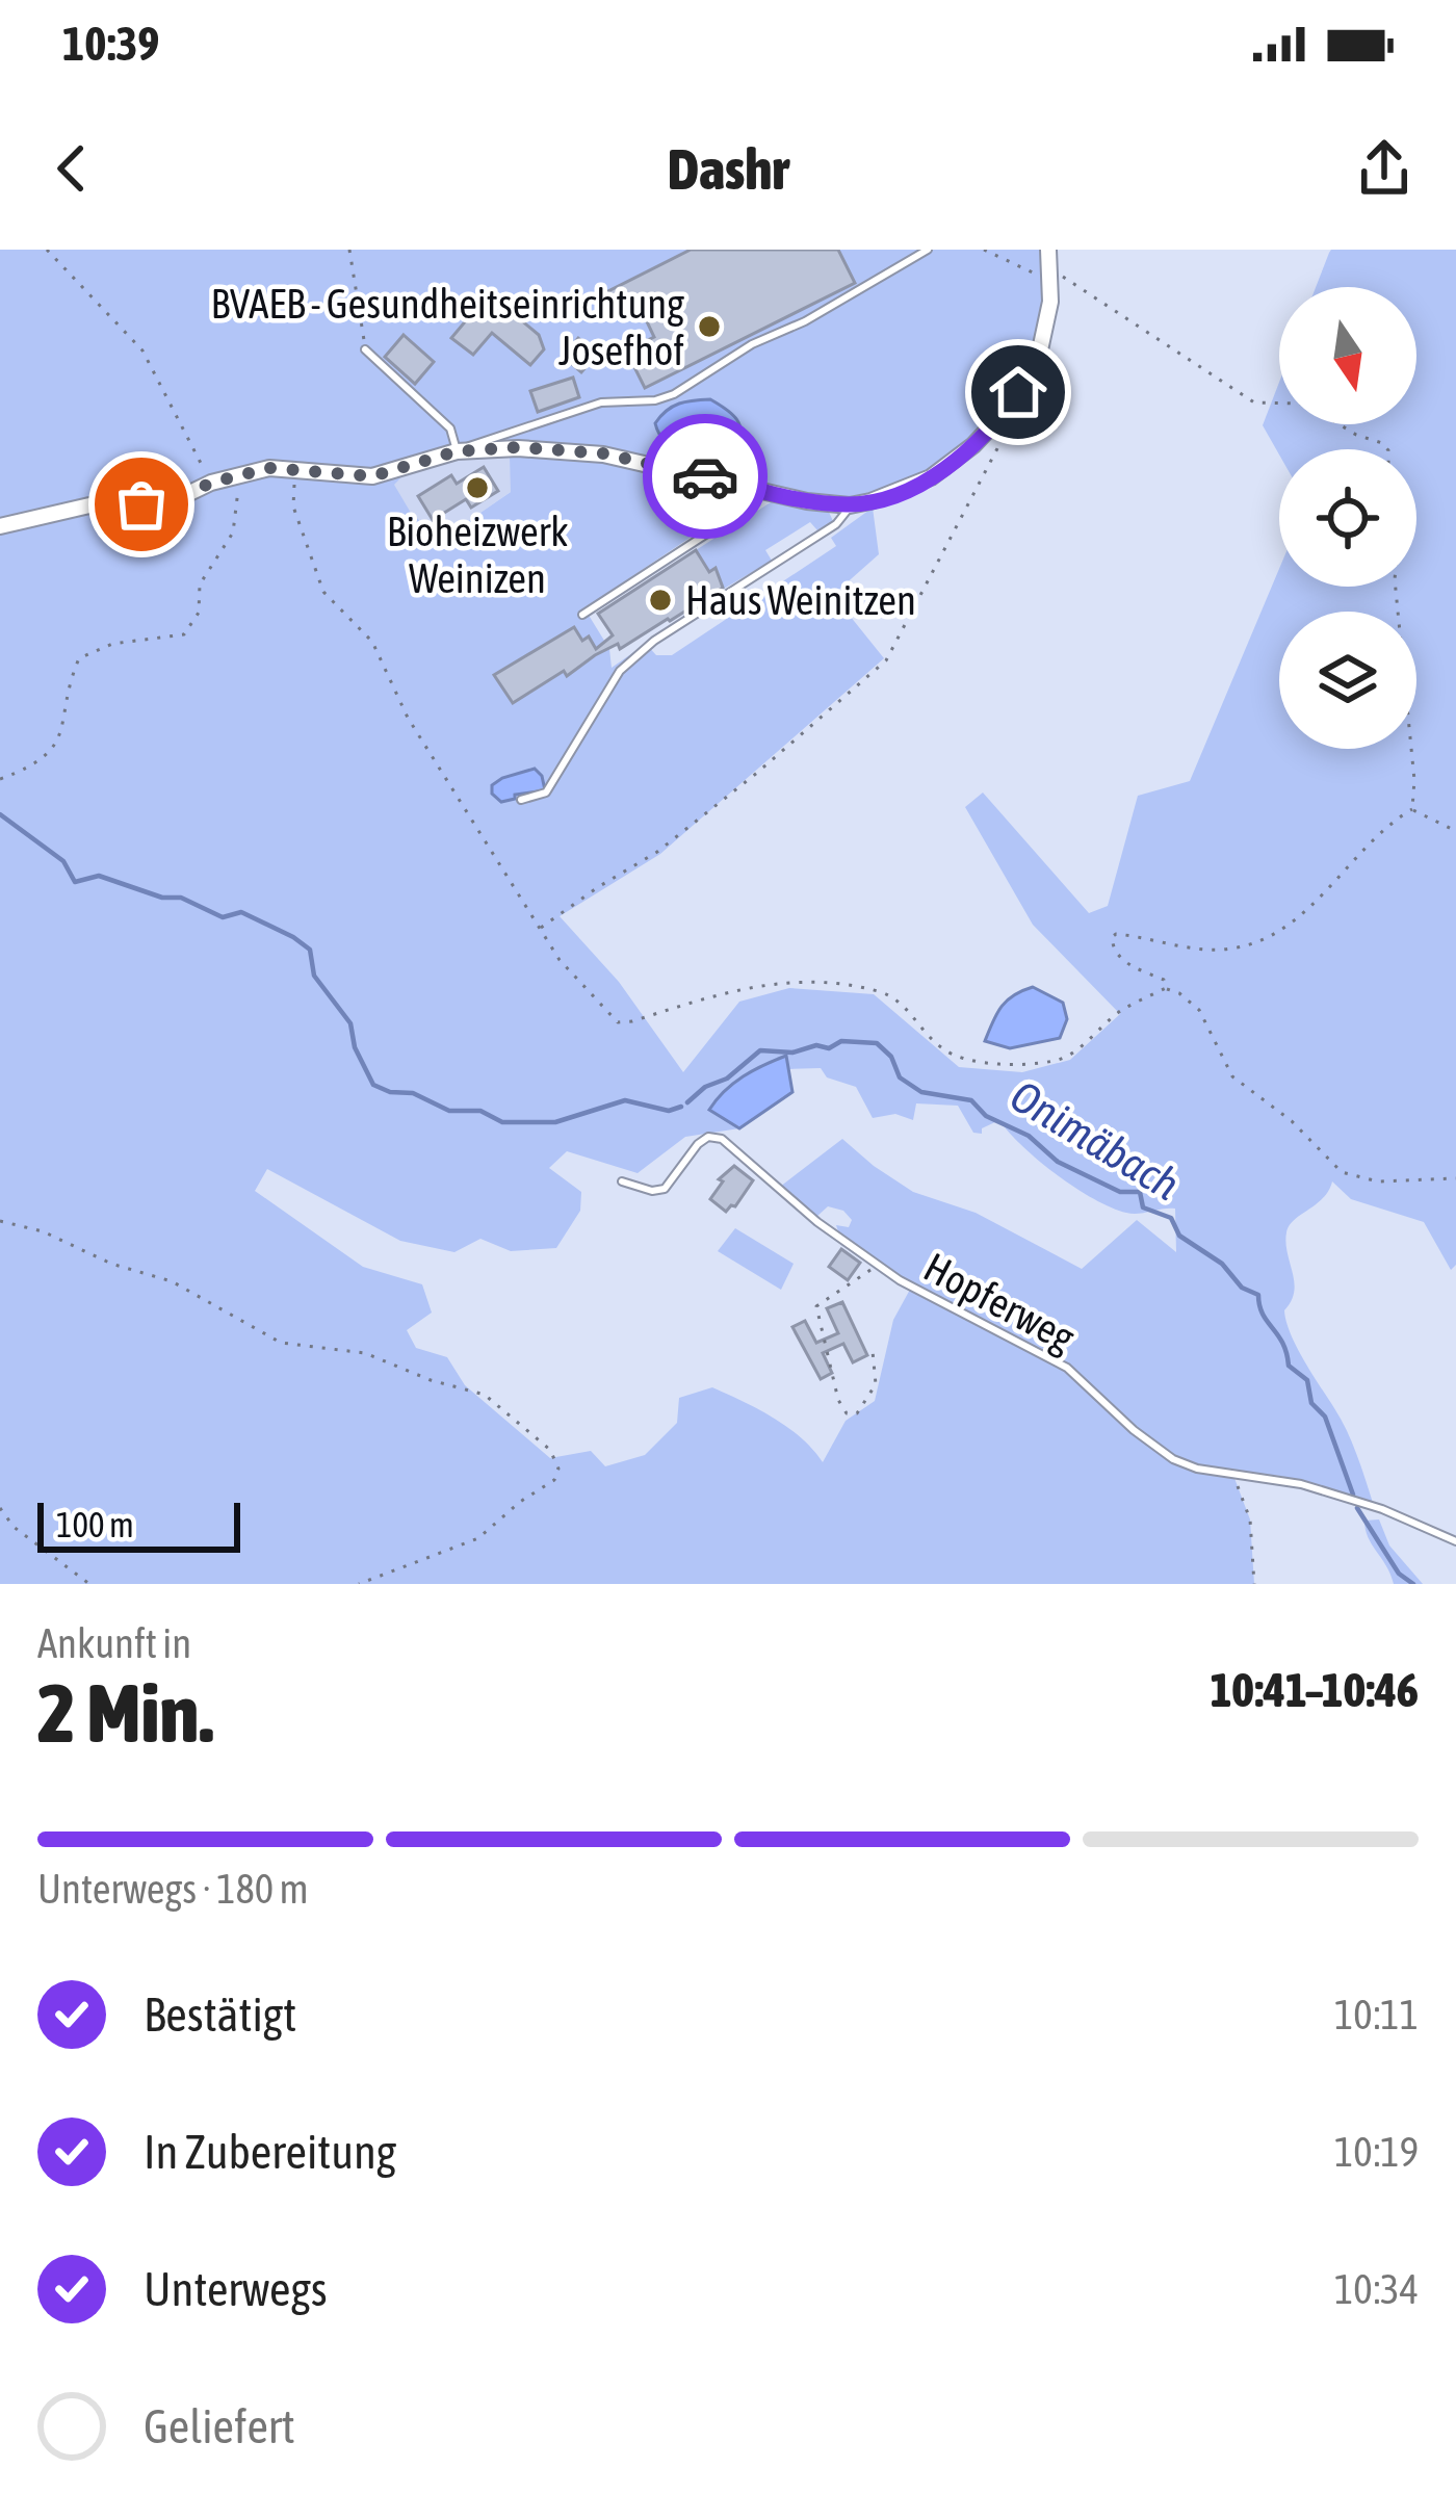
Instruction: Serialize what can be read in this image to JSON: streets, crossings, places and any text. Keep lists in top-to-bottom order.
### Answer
{
  "streets": {
    "lane": ["Hopferweg"]
  },
  "water": ["Onimäbach"],
  "places": ["BVAEB - Gesundheitseinrichtung Josefhof", "Bioheizwerk Weinizen", "Haus Weinitzen"],
  "scale_bar": "100 m",
  "north": "bottom",
  "page": {
    "status": "10:39",
    "header": "Dashr",
    "scale": "100 m",
    "heading": ["2 Min.", "Ankunft in", "10:41–10:46"],
    "bar": "Unterwegs · 180 m",
    "list": [
      ["Bestätigt", "10:11"],
      ["In Zubereitung", "10:19"],
      ["Unterwegs", "10:34"],
      "Geliefert"
    ]
  }
}
